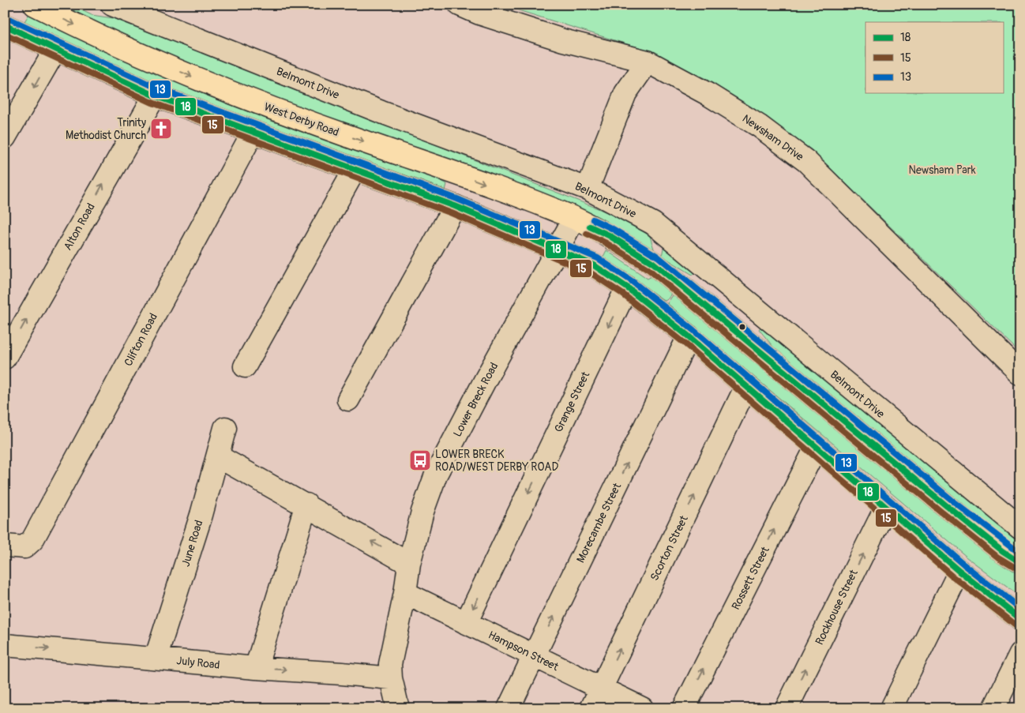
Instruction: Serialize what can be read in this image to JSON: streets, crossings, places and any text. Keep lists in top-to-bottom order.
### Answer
{
  "streets": {
    "highway": ["West Derby Road"],
    "street": [
      "Belmont Drive",
      "Newsham Drive",
      "Alton Road",
      "Clifton Road",
      "Lower Breck Road",
      "Grange Street",
      "Morecambe Street",
      "June Road",
      "Scorton Street",
      "Rossett Street",
      "Rockhouse Street",
      "Hampson Street",
      "July Road"
    ]
  },
  "crossings": [
    ["West Derby Road", "Lower Breck Road"],
    ["Lower Breck Road", "Hampson Street"],
    ["Lower Breck Road", "July Road"],
    ["Grange Street", "Hampson Street"],
    ["Morecambe Street", "Hampson Street"],
    ["June Road", "July Road"],
    ["Scorton Street", "Hampson Street"]
  ],
  "one_way": ["Morecambe Street", "Scorton Street"],
  "parks": ["Newsham Park"],
  "places": {
    "church": ["Trinity Methodist Church"],
    "bus stop": ["LOWER BRECK ROAD/WEST DERBY ROAD"]
  },
  "lines": ["transit line 13", "transit line 18", "transit line 15"],
  "legend": ["18", "15", "13"]
}
